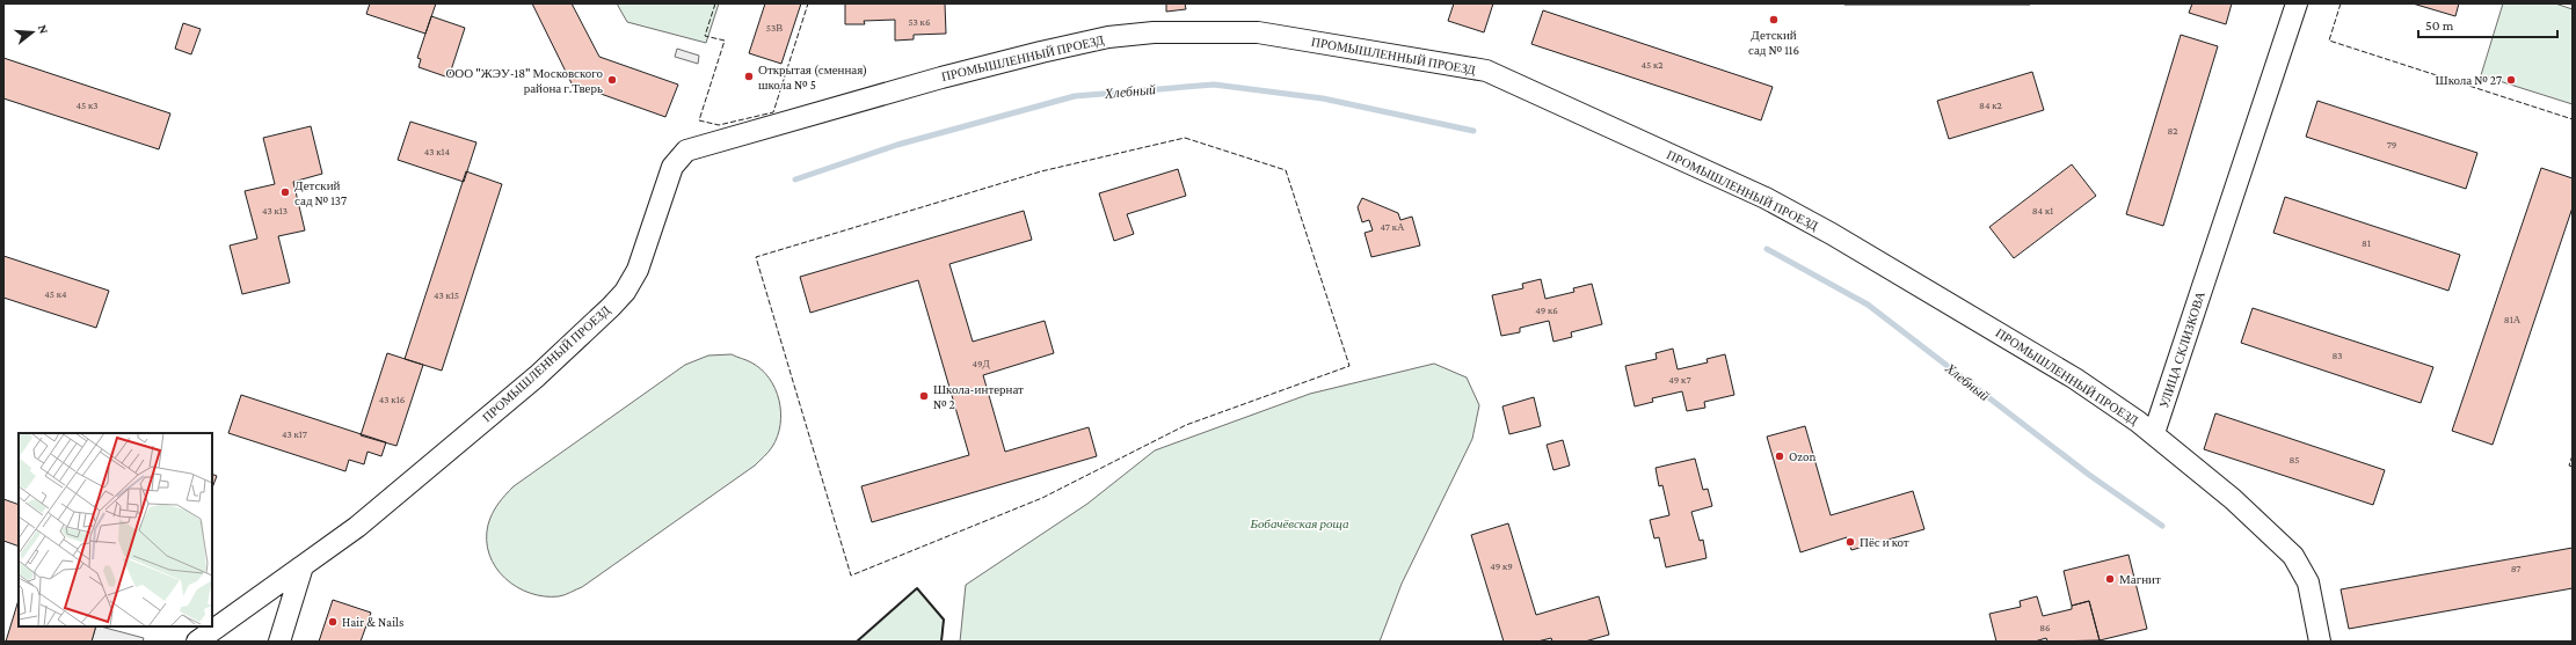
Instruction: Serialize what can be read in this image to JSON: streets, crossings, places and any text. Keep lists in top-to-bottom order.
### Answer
{
  "streets": {
    "street": ["ПРОМЫШЛЕННЫЙ ПРОЕЗД", "УЛИЦА СКЛИЗКОВА"]
  },
  "crossings": [
    ["ПРОМЫШЛЕННЫЙ ПРОЕЗД", "УЛИЦА СКЛИЗКОВА"]
  ],
  "water": ["Хлебный"],
  "parks": ["Бобачёвская роща"],
  "places": [
    "Детский сад № 116",
    "Открытая (сменная) школа № 5",
    "ООО \"ЖЭУ-18\" Московского района г.Тверь",
    "Школа № 27",
    "Детский сад № 137",
    "Школа-интернат № 2",
    "Ozon",
    "Пёс и кот",
    "Магнит",
    "Hair & Nails"
  ],
  "house_numbers": [
    "53 к6",
    "53В",
    "45 к2",
    "45 к3",
    "84 к2",
    "82",
    "79",
    "43 к14",
    "43 к13",
    "84 к1",
    "47 кА",
    "81",
    "45 к4",
    "43 к15",
    "49 к6",
    "81А",
    "83",
    "49Д",
    "49 к7",
    "43 к16",
    "43 к17",
    "85",
    "49 к9",
    "87",
    "86"
  ],
  "scale_bar": "50 m",
  "north": "right"
}
